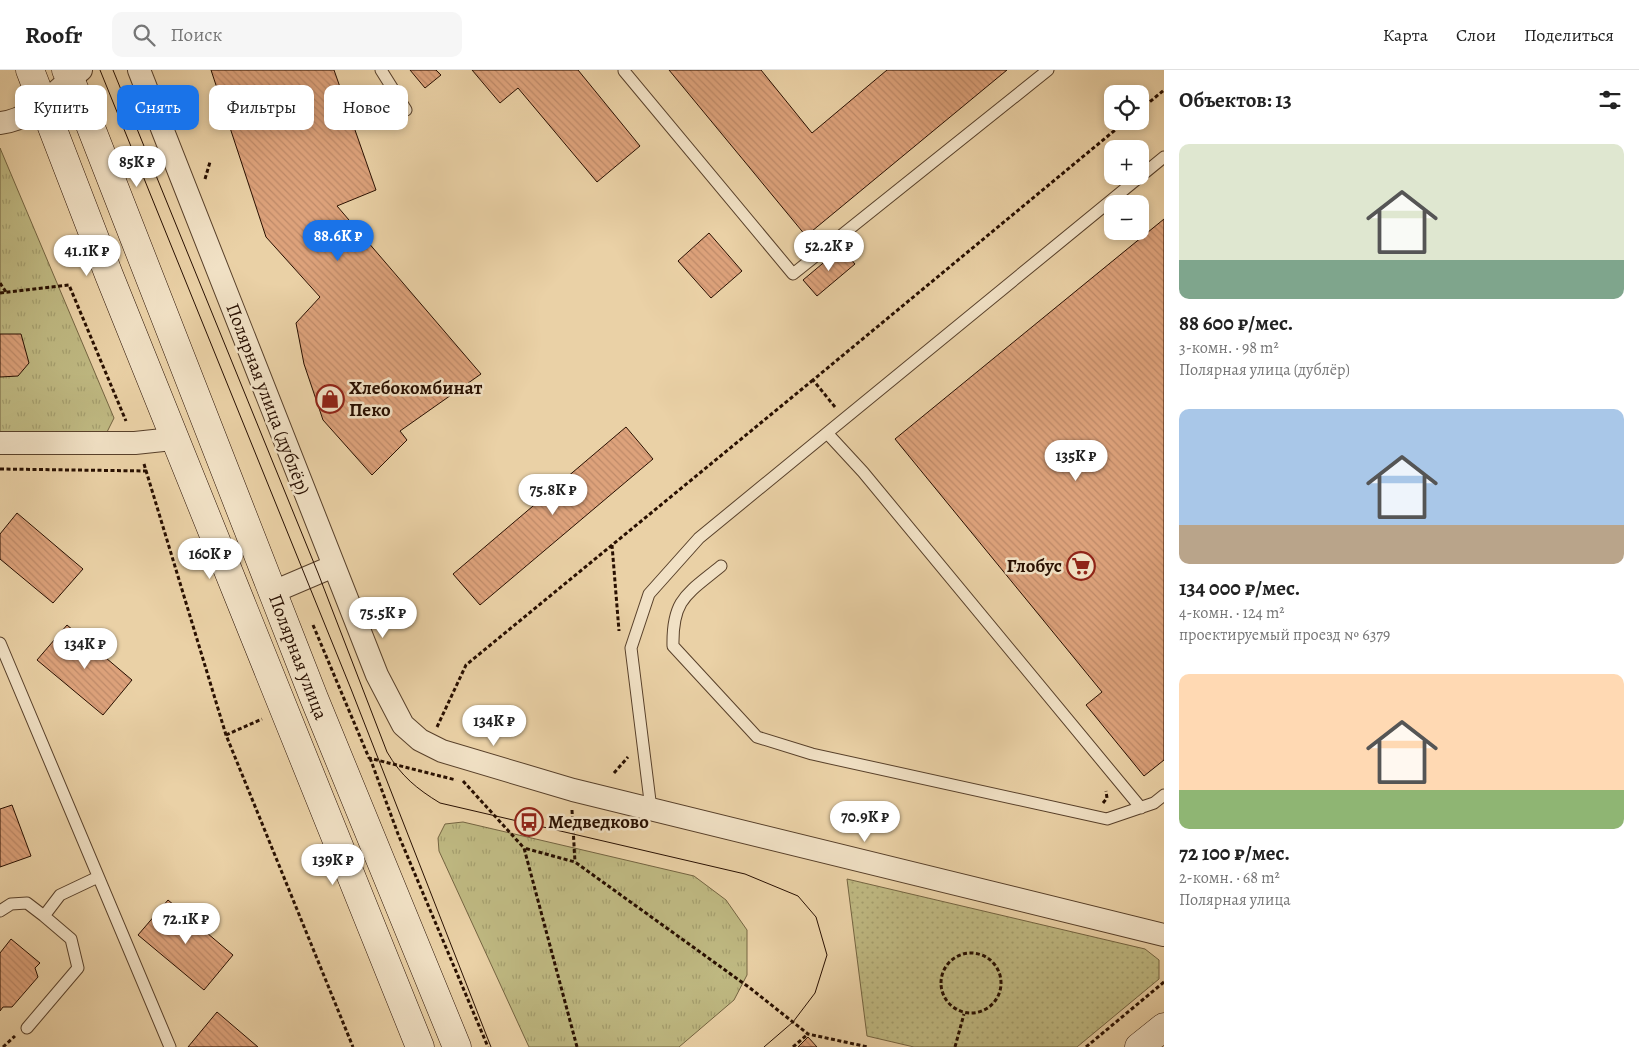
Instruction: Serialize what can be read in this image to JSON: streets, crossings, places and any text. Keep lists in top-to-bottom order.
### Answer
{
  "streets": {
    "main road": ["Полярная улица"],
    "street": ["Полярная улица (дублёр)"]
  },
  "places": {
    "shop": ["Хлебокомбинат Пеко"],
    "supermarket": ["Глобус"],
    "bus stop": ["Медведково"]
  },
  "page": {
    "header": "Roofr",
    "search": "Поиск",
    "nav": ["Карта", "Слои", "Поделиться"],
    "heading": "Объектов: 13",
    "map_buttons": ["+", "−"],
    "chip": [
      "Купить",
      "Снять",
      "Фильтры",
      "Новое"
    ],
    "list": [
      {
        "name": "88 600 ₽/мес.",
        "note": "3-комн. · 98 m² · Полярная улица (дублёр)"
      },
      {
        "name": "134 000 ₽/мес.",
        "note": "4-комн. · 124 m² · проектируемый проезд № 6379"
      },
      {
        "name": "72 100 ₽/мес.",
        "note": "2-комн. · 68 m² · Полярная улица"
      }
    ],
    "price": [
      "85K ₽",
      "88.6K ₽",
      "52.2K ₽",
      "41.1K ₽",
      "135K ₽",
      "75.8K ₽",
      "160K ₽",
      "75.5K ₽",
      "134K ₽",
      "134K ₽",
      "70.9K ₽",
      "139K ₽",
      "72.1K ₽"
    ]
  }
}
